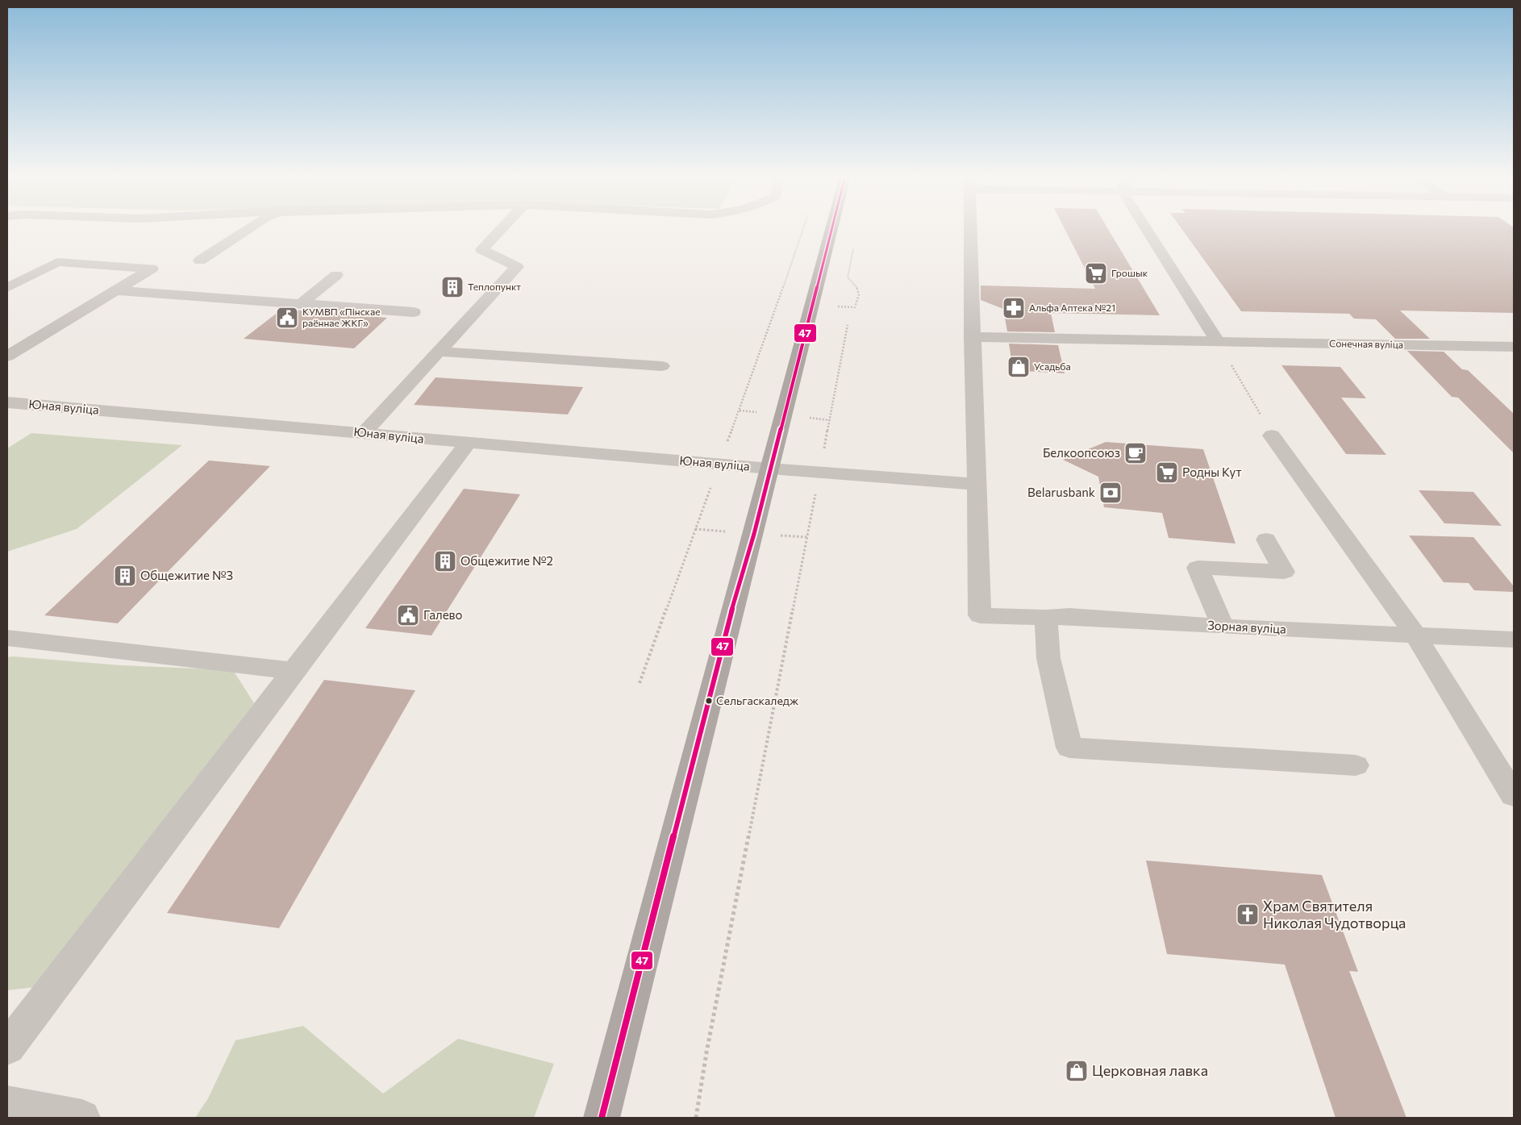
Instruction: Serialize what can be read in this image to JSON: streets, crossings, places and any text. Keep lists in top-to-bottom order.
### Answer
{
  "streets": {
    "street": ["Сонечная вуліца", "Юная вуліца", "Зорная вуліца"]
  },
  "crossings": [
    ["Юная вуліца", "Зорная вуліца"]
  ],
  "places": {
    "supermarket": ["Грошык", "Родны Кут"],
    "building": ["Теплопункт", "Общежитие №2", "Общежитие №3"],
    "pharmacy": ["Альфа Аптека №21"],
    "public building": ["КУМВП «Пінскае раённае ЖКГ»", "Галево"],
    "shop": ["Усадьба", "Церковная лавка"],
    "cafe": ["Белкоопсоюз"],
    "bank": ["Belarusbank"],
    "other": ["Сельгаскаледж"],
    "church": ["Храм Святителя Николая Чудотворца"]
  },
  "lines": ["transit line 47"]
}
